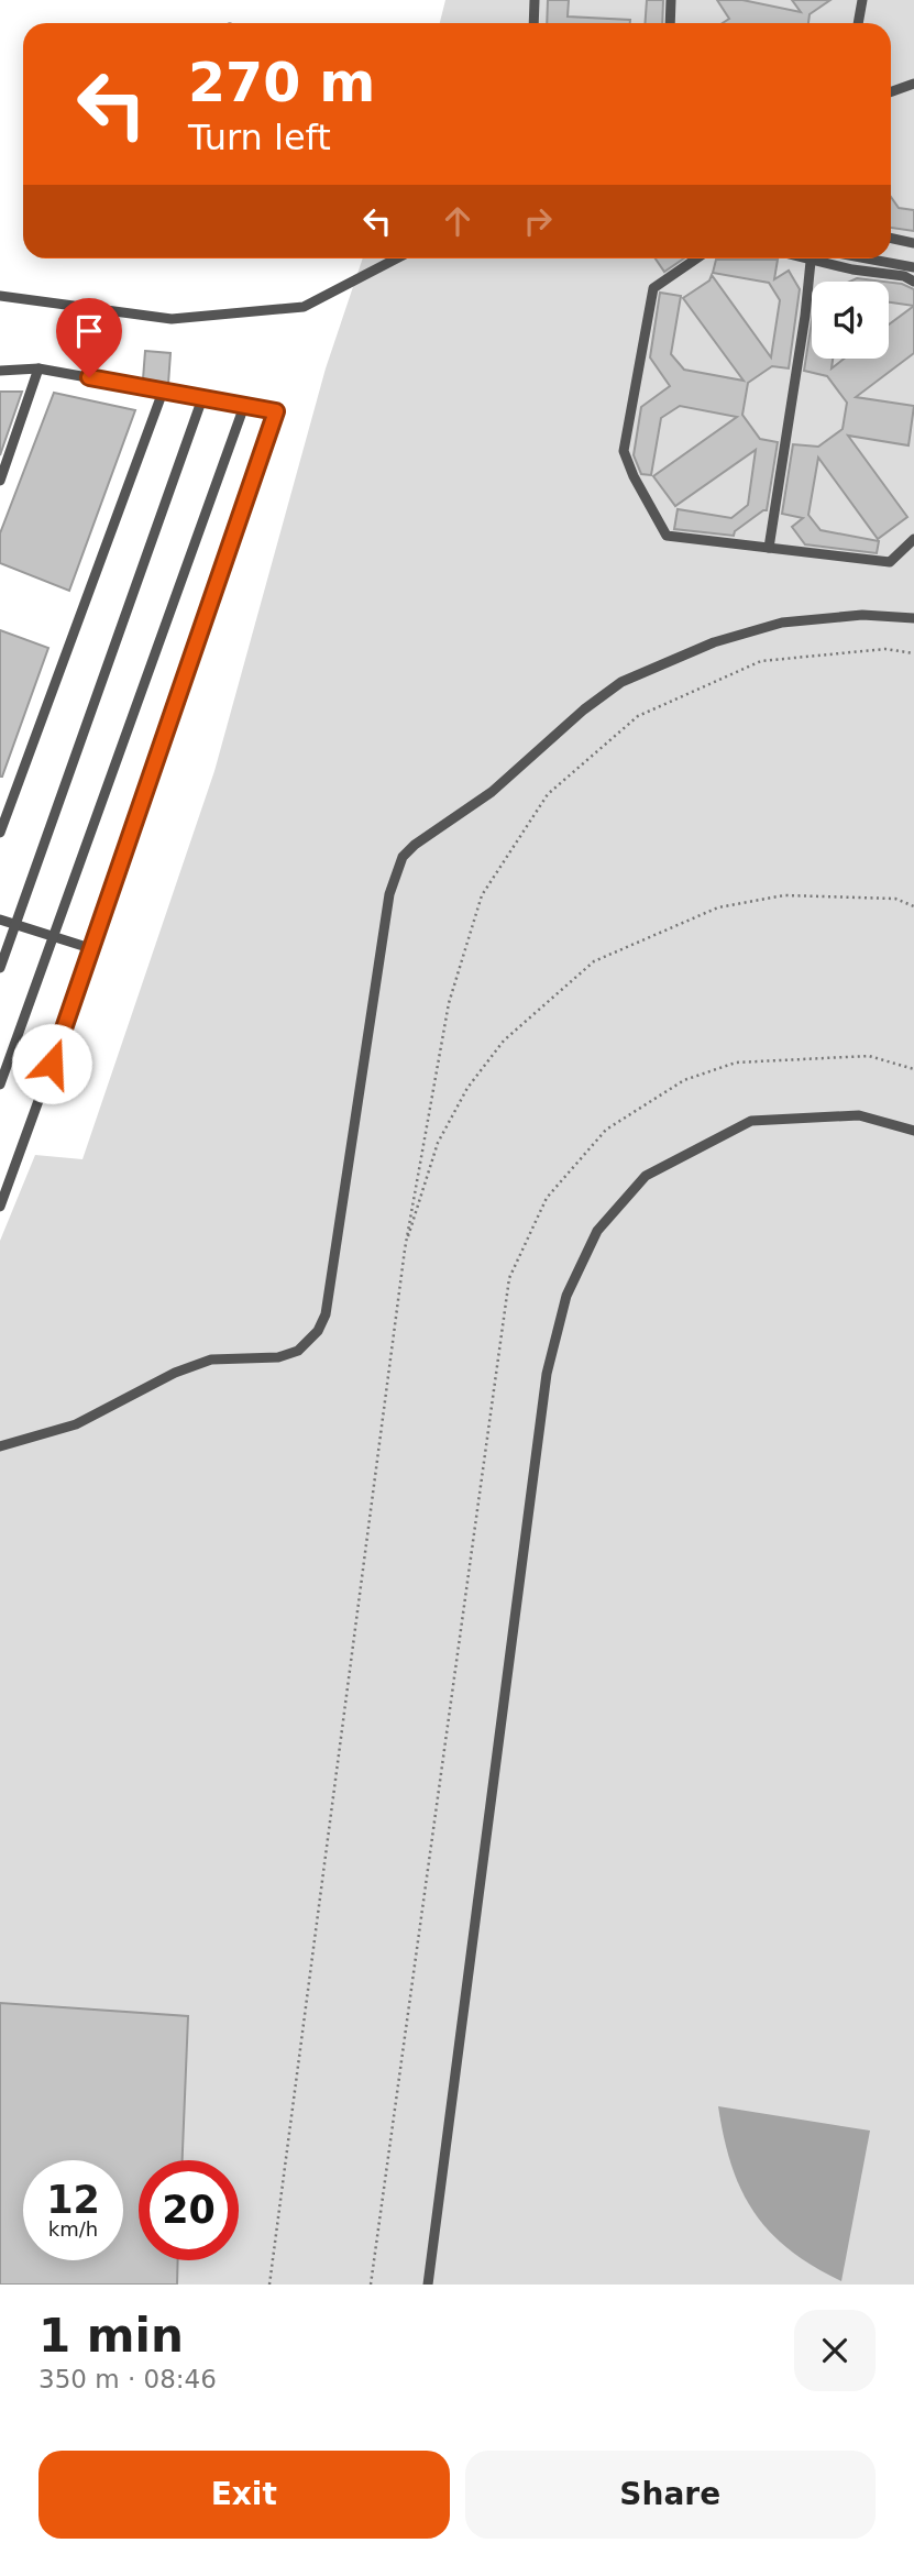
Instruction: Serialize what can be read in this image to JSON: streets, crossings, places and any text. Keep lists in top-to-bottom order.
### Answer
{
  "page": {
    "turn": ["270 m", "Turn left"],
    "speed": "12 km/h",
    "limit": "20",
    "heading": ["1 min", "350 m · 08:46"],
    "buttons": ["Exit", "Share"]
  }
}
